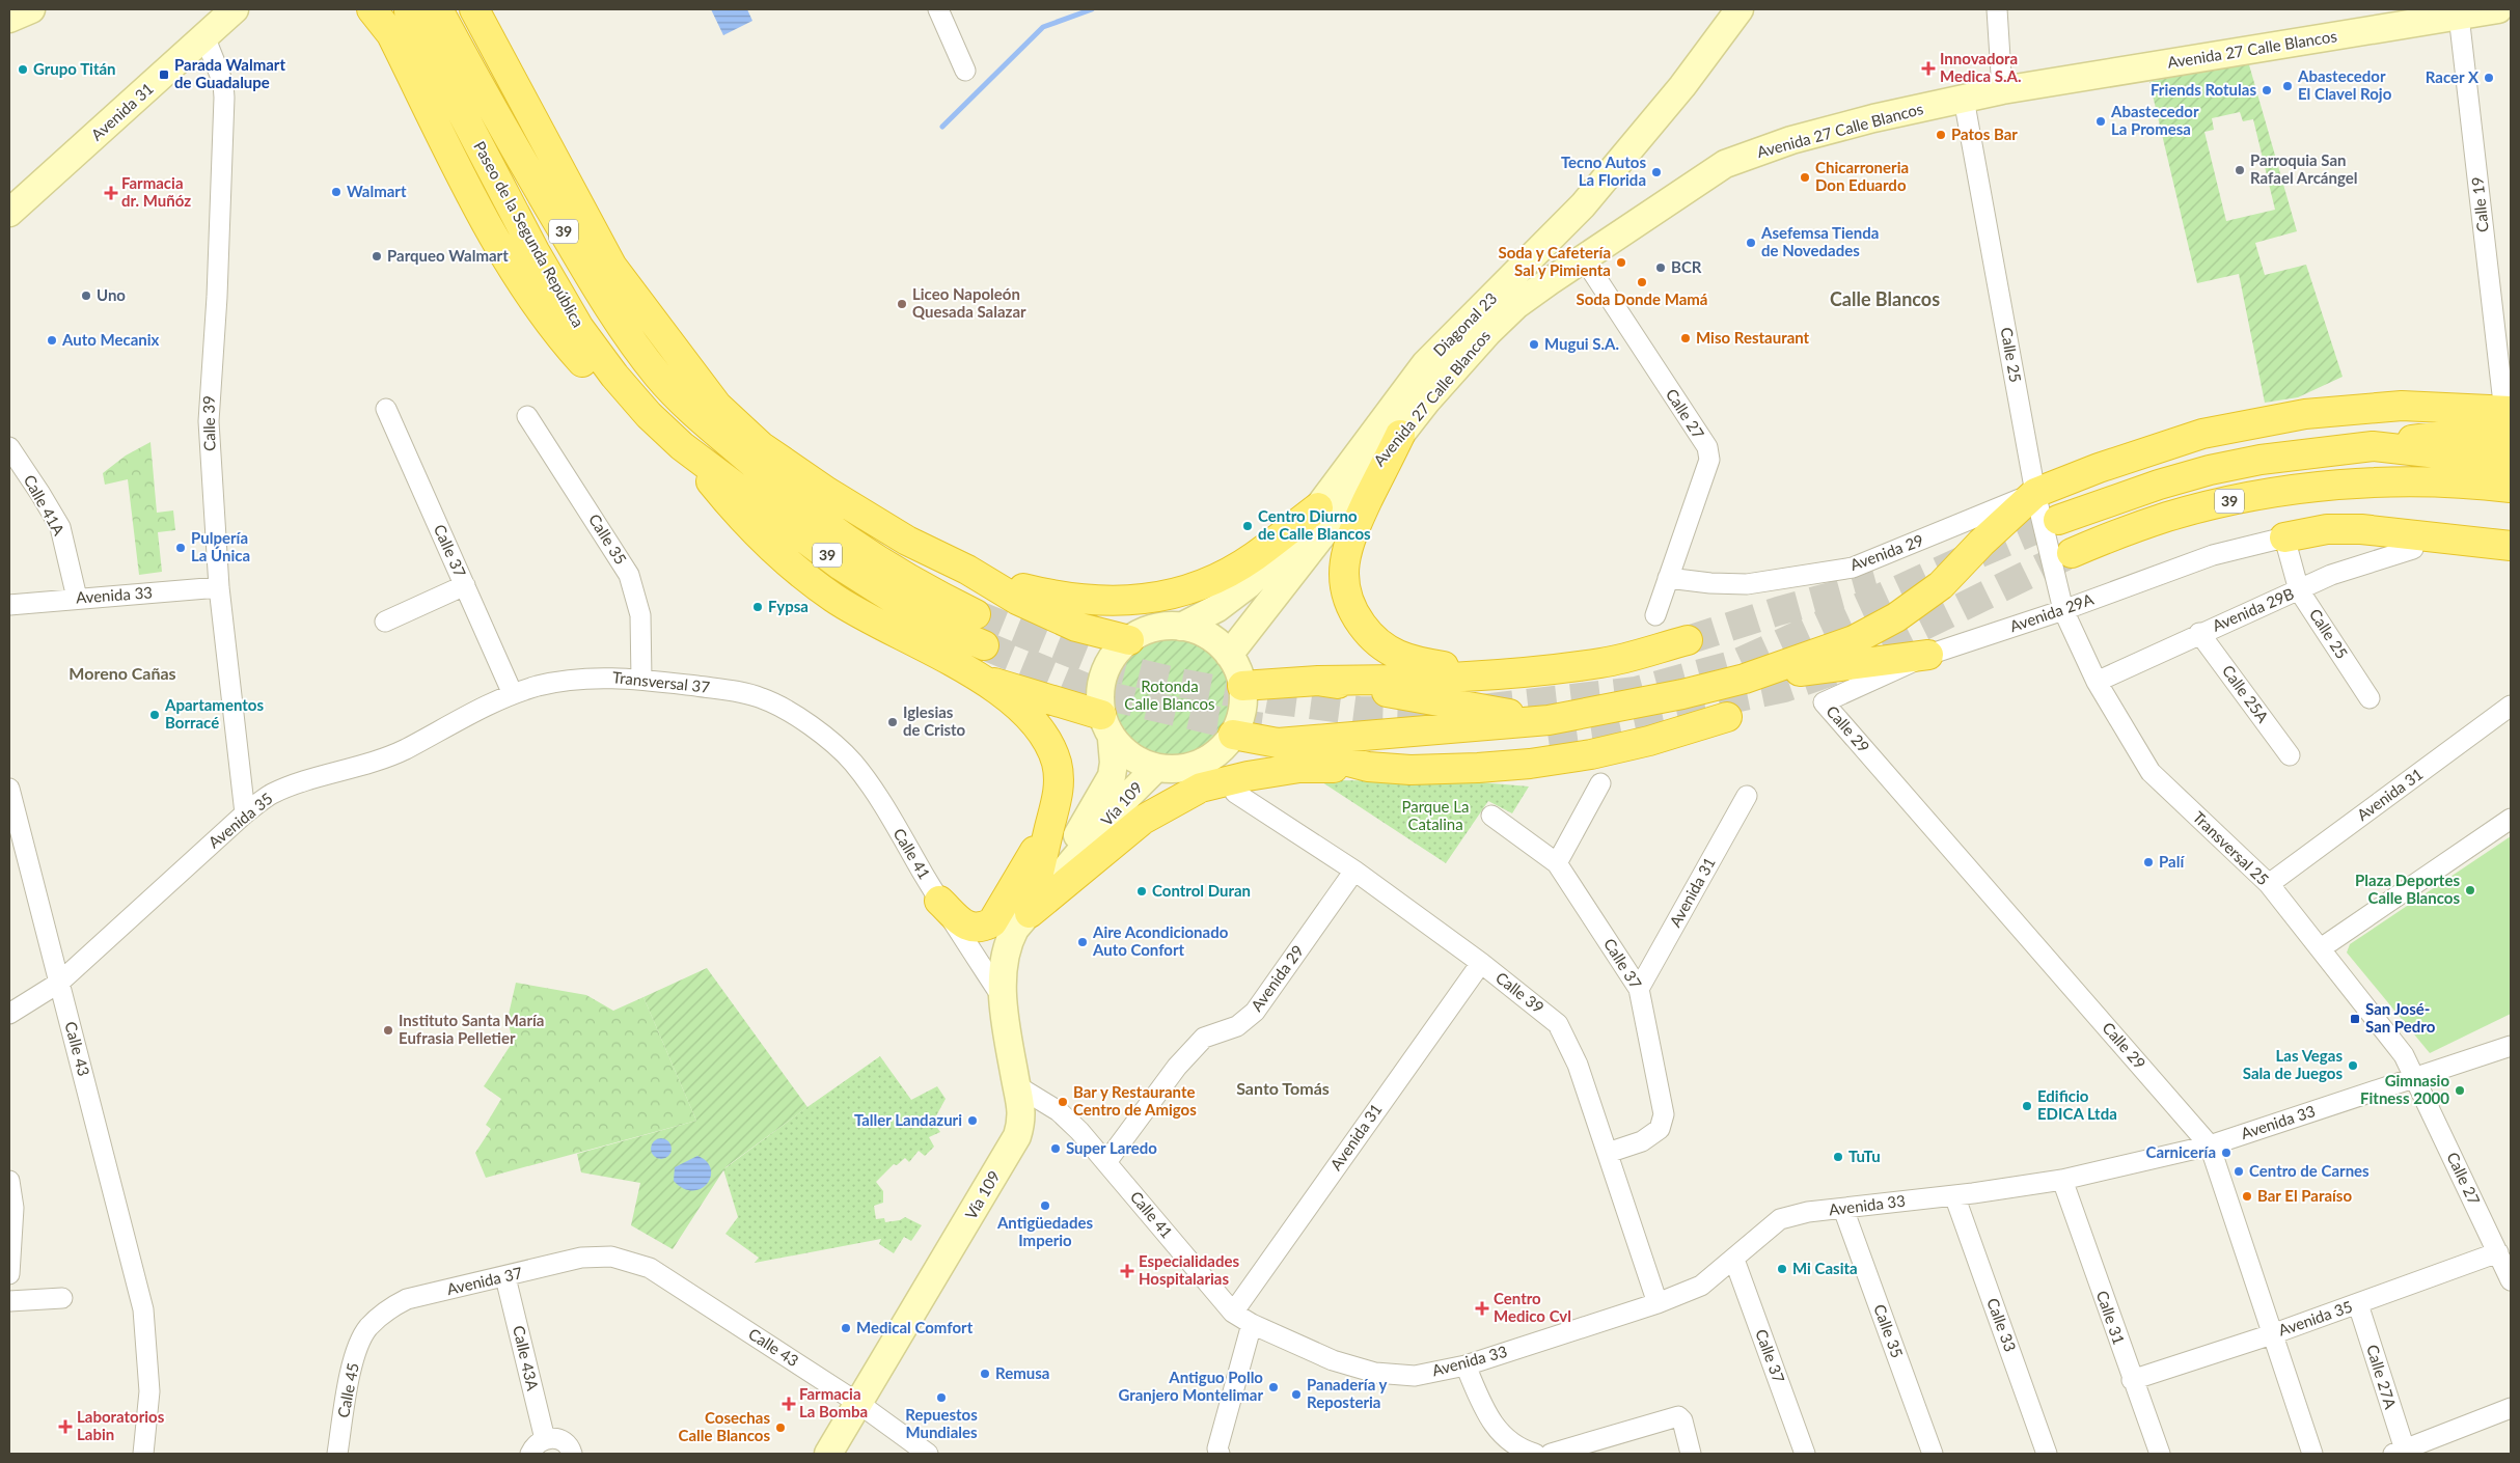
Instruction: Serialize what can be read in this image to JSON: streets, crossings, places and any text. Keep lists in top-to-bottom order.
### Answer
{
  "streets": {
    "highway": ["39", "Paseo de la Segunda República"],
    "main road": [
      "Avenida 27 Calle Blancos",
      "Avenida 31",
      "Diagonal 23",
      "Vía 109"
    ],
    "street": [
      "Calle 19",
      "Calle 25",
      "Calle 27",
      "Calle 39",
      "Calle 41A",
      "Calle 35",
      "Calle 37",
      "Avenida 29",
      "Avenida 33",
      "Avenida 29B",
      "Avenida 29A",
      "Transversal 37",
      "Calle 25A",
      "Calle 29",
      "Avenida 35",
      "Transversal 25",
      "Calle 41",
      "Calle 43",
      "Avenida 37",
      "Calle 31",
      "Calle 33",
      "Calle 43A",
      "Calle 27A",
      "Calle 45"
    ]
  },
  "crossings": [
    ["Avenida 27 Calle Blancos", "Calle 19"],
    ["Avenida 27 Calle Blancos", "Diagonal 23"],
    ["Avenida 27 Calle Blancos", "Calle 25"],
    ["Avenida 27 Calle Blancos", "Calle 27"],
    ["Avenida 27 Calle Blancos", "Vía 109"],
    ["Avenida 31", "Calle 39"],
    ["Avenida 31", "Calle 37"],
    ["Avenida 31", "Transversal 25"],
    ["Avenida 31", "Calle 41"],
    ["Diagonal 23", "Vía 109"],
    ["Calle 25", "Avenida 29"],
    ["Calle 25", "Avenida 29B"],
    ["Calle 25", "Avenida 29A"],
    ["Calle 25", "Transversal 25"],
    ["Calle 27", "Avenida 29"],
    ["Calle 27", "Avenida 33"],
    ["Calle 27", "Avenida 35"],
    ["Calle 27", "Transversal 25"],
    ["Calle 39", "Calle 37"],
    ["Calle 39", "Avenida 29"],
    ["Calle 39", "Avenida 33"],
    ["Calle 39", "Avenida 35"],
    ["Calle 41A", "Avenida 33"],
    ["Calle 35", "Avenida 33"],
    ["Calle 35", "Transversal 37"],
    ["Calle 37", "Avenida 33"],
    ["Calle 37", "Transversal 37"],
    ["Calle 37", "Avenida 35"],
    ["Avenida 29", "Calle 41"],
    ["Avenida 33", "Calle 29"],
    ["Avenida 33", "Transversal 25"],
    ["Avenida 33", "Calle 41"],
    ["Avenida 33", "Calle 31"],
    ["Avenida 33", "Calle 33"],
    ["Avenida 29B", "Calle 25A"],
    ["Avenida 29B", "Transversal 25"],
    ["Avenida 29A", "Calle 29"],
    ["Avenida 29A", "Transversal 25"],
    ["Transversal 37", "Avenida 35"],
    ["Transversal 37", "Calle 41"],
    ["Calle 29", "Avenida 35"],
    ["Vía 109", "Calle 41"],
    ["Vía 109", "Calle 43"],
    ["Avenida 35", "Calle 43"],
    ["Avenida 35", "Calle 31"],
    ["Avenida 35", "Calle 27A"],
    ["Calle 43", "Avenida 37"],
    ["Avenida 37", "Calle 43A"],
    ["Avenida 37", "Calle 45"]
  ],
  "districts": ["Calle Blancos", "Moreno Cañas", "Santo Tomás"],
  "parks": ["Rotonda Calle Blancos", "Parque La Catalina"],
  "places": {
    "health": [
      "Innovadora Medica S.A.",
      "Farmacia dr. Muñóz",
      "Especialidades Hospitalarias",
      "Centro Medico Cvl",
      "Farmacia La Bomba",
      "Laboratorios Labin"
    ],
    "other": [
      "Grupo Titán",
      "Racer X",
      "Abastecedor El Clavel Rojo",
      "Friends Rotulas",
      "Abastecedor La Promesa",
      "Patos Bar",
      "Parroquia San Rafael Arcángel",
      "Tecno Autos La Florida",
      "Chicarroneria Don Eduardo",
      "Walmart",
      "Asefemsa Tienda de Novedades",
      "Parqueo Walmart",
      "Soda y Cafetería Sal y Pimienta",
      "BCR",
      "Soda Donde Mamá",
      "Uno",
      "Liceo Napoleón Quesada Salazar",
      "Miso Restaurant",
      "Auto Mecanix",
      "Mugui S.A.",
      "Centro Diurno de Calle Blancos",
      "Pulpería La Única",
      "Fypsa",
      "Apartamentos Borracé",
      "Iglesias de Cristo",
      "Palí",
      "Plaza Deportes Calle Blancos",
      "Control Duran",
      "Aire Acondicionado Auto Confort",
      "Instituto Santa María Eufrasia Pelletier",
      "Las Vegas Sala de Juegos",
      "Gimnasio Fitness 2000",
      "Bar y Restaurante Centro de Amigos",
      "Edificio EDICA Ltda",
      "Taller Landazuri",
      "Super Laredo",
      "Carnicería",
      "TuTu",
      "Centro de Carnes",
      "Bar El Paraíso",
      "Antigüedades Imperio",
      "Mi Casita",
      "Medical Comfort",
      "Remusa",
      "Antiguo Pollo Granjero Montelimar",
      "Panadería y Reposteria",
      "Repuestos Mundiales",
      "Cosechas Calle Blancos"
    ],
    "transit": ["Parada Walmart de Guadalupe", "San José- San Pedro"]
  }
}
